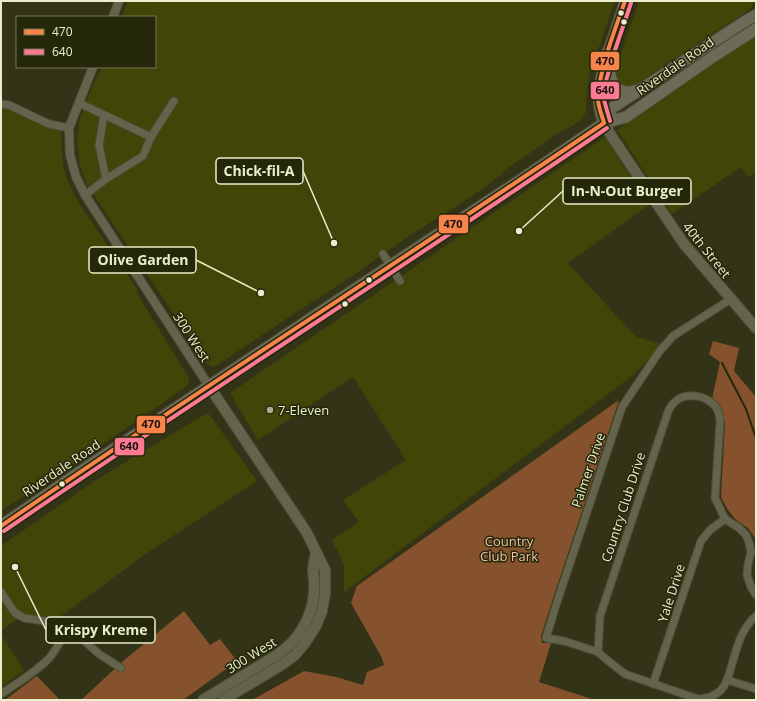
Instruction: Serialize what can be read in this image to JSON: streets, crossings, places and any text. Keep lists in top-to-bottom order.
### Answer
{
  "streets": {
    "main road": ["Riverdale Road", "40th Street", "300 West"],
    "street": ["Palmer Drive", "Country Club Drive", "Yale Drive"]
  },
  "crossings": [
    ["Riverdale Road", "40th Street"],
    ["Riverdale Road", "300 West"],
    ["40th Street", "Palmer Drive"],
    ["Palmer Drive", "Country Club Drive"],
    ["Country Club Drive", "Yale Drive"]
  ],
  "parks": ["Country Club Park"],
  "places": [
    "In-N-Out Burger",
    "Chick-fil-A",
    "Olive Garden",
    "7-Eleven",
    "Krispy Kreme"
  ],
  "lines": ["transit line 470", "transit line 640"],
  "legend": ["470", "640"]
}
